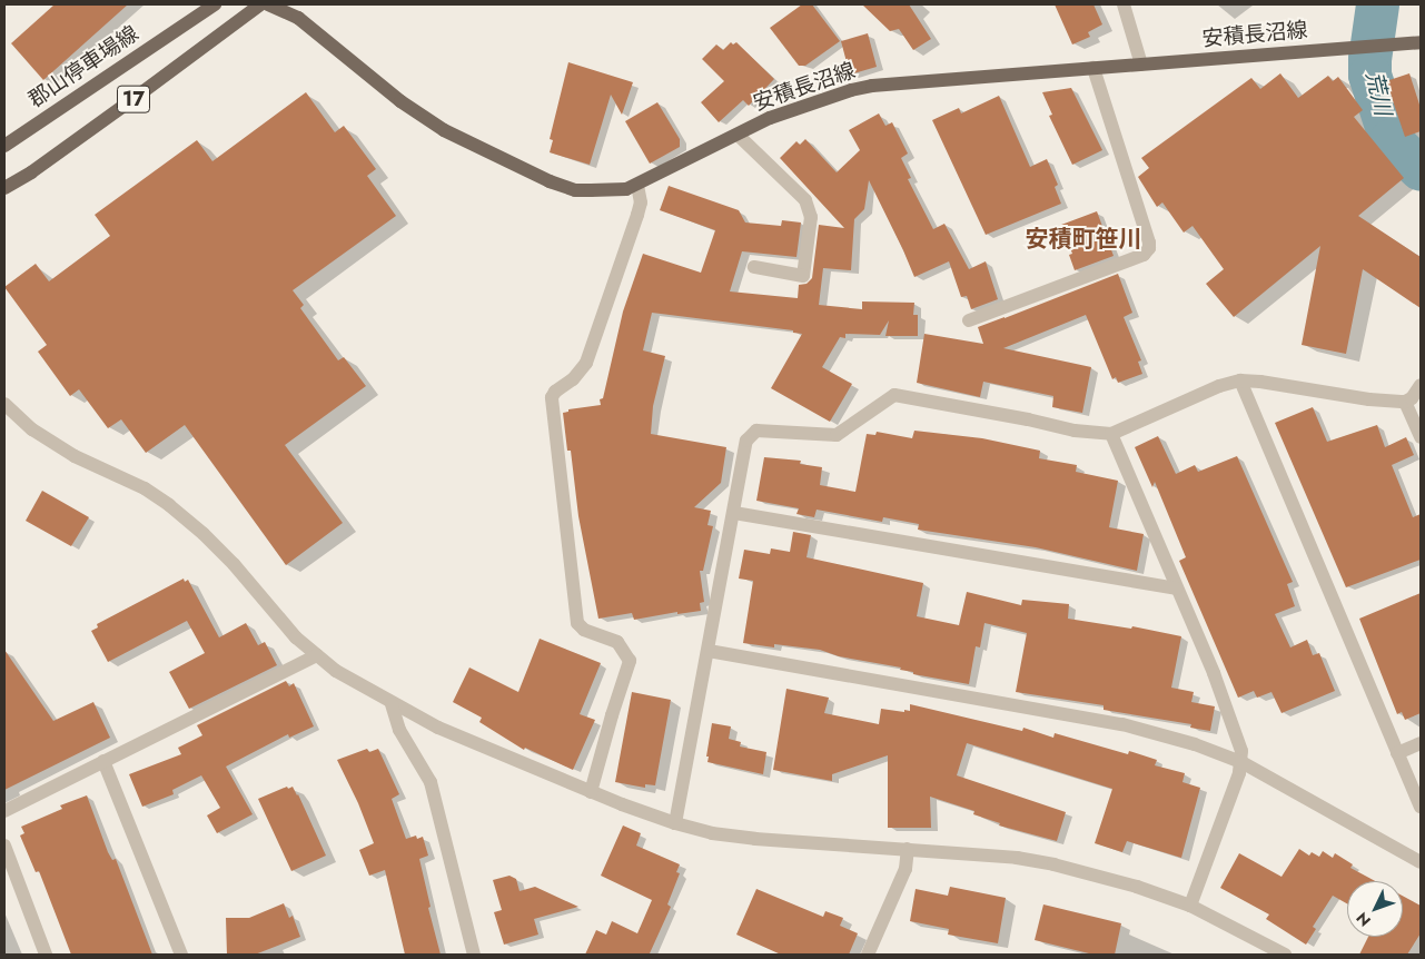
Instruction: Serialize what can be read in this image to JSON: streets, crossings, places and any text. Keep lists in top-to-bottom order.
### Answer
{
  "streets": {
    "main road": ["安積長沼線", "郡山停車場線", "17"]
  },
  "districts": ["安積町笹川"],
  "water": ["荒川"],
  "north": "bottom left"
}
